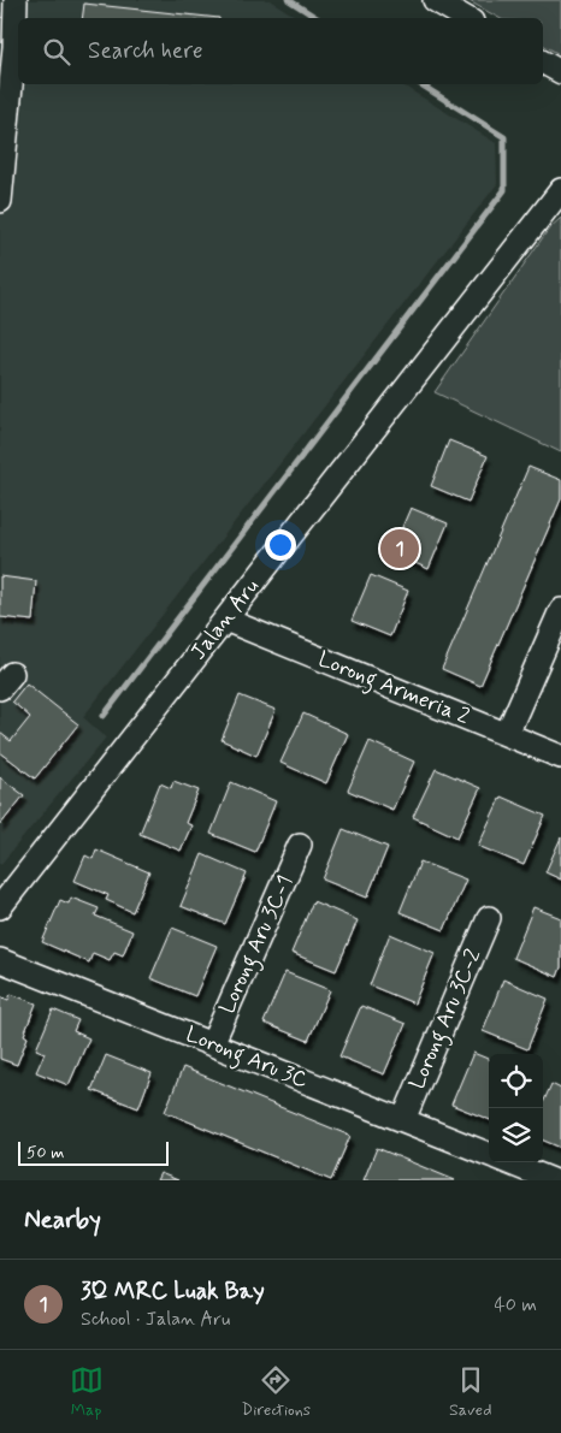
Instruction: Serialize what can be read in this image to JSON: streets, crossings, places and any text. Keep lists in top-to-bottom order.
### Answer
{
  "streets": {
    "street": [
      "Jalan Aru",
      "Lorong Armeria 2",
      "Lorong Aru 3C-1",
      "Lorong Aru 3C-2",
      "Lorong Aru 3C"
    ]
  },
  "crossings": [
    ["Jalan Aru", "Lorong Armeria 2"],
    ["Lorong Aru 3C-1", "Lorong Aru 3C"],
    ["Lorong Aru 3C-2", "Lorong Aru 3C"]
  ],
  "scale_bar": "50 m",
  "page": {
    "search": "Search here",
    "pins": "1",
    "scale": "50 m",
    "heading": "Nearby",
    "list": [
      {
        "mark": "1",
        "name": "3Q MRC Luak Bay",
        "note": "School · Jalan Aru",
        "value": "40 m"
      }
    ],
    "nav": ["Map", "Directions", "Saved"]
  }
}
